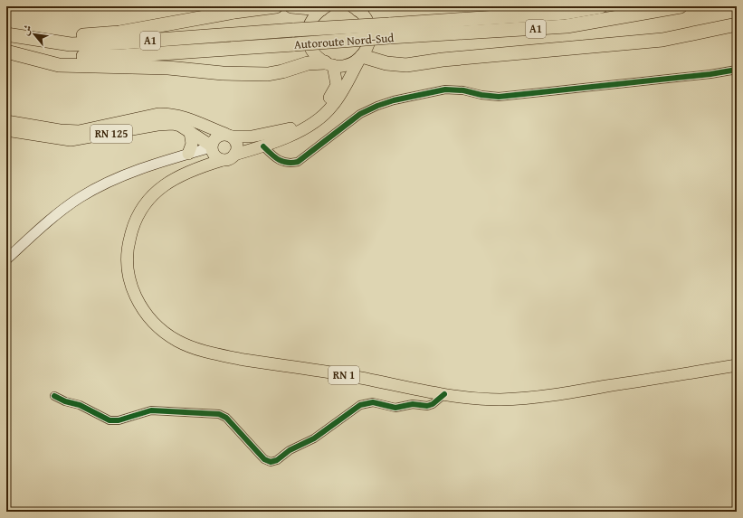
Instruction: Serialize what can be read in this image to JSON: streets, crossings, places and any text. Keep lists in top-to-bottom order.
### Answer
{
  "streets": {
    "highway": ["A1", "Autoroute Nord-Sud"],
    "main road": ["RN 125", "RN 1"]
  },
  "crossings": [
    ["RN 125", "RN 1"]
  ],
  "north": "top left"
}
